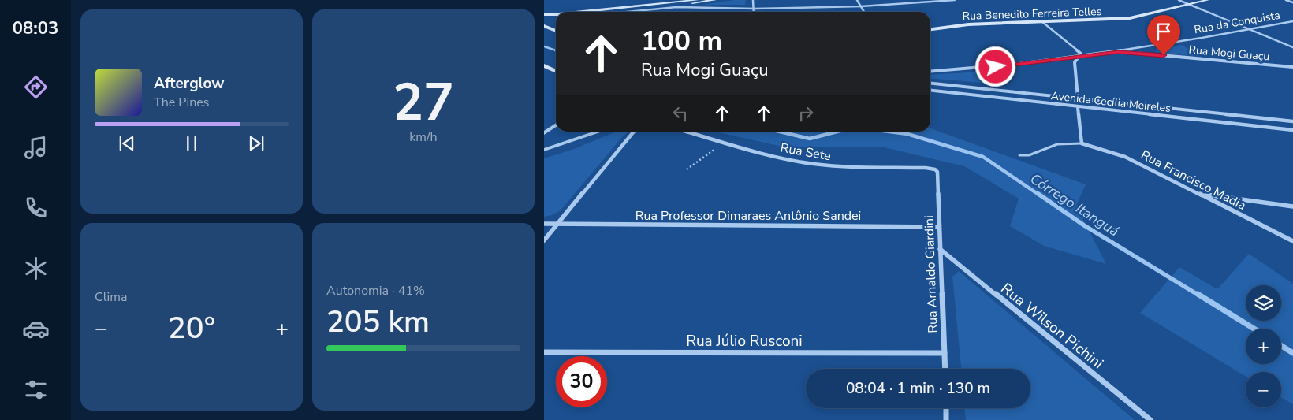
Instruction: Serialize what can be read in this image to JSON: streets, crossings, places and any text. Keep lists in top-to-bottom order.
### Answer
{
  "streets": {
    "main road": ["Rua Benedito Ferreira Telles"],
    "street": [
      "Rua da Conquista",
      "Rua Mogi Guaçu",
      "Avenida Cecília Meireles",
      "Rua Sete",
      "Rua Francisco Madia",
      "Rua Professor Dimaraes Antônio Sandei",
      "Rua Arnaldo Giardini",
      "Rua Wilson Pichini",
      "Rua Júlio Rusconi"
    ]
  },
  "crossings": [
    ["Rua da Conquista", "Rua Mogi Guaçu"],
    ["Rua Sete", "Rua Arnaldo Giardini"],
    ["Rua Professor Dimaraes Antônio Sandei", "Rua Arnaldo Giardini"],
    ["Rua Arnaldo Giardini", "Rua Wilson Pichini"],
    ["Rua Arnaldo Giardini", "Rua Júlio Rusconi"]
  ],
  "water": ["Córrego Itanguá"],
  "page": {
    "tabs": "08:03",
    "tile": [
      ["27", "km/h"],
      "Clima",
      ["Autonomia · 41%", "205 km"]
    ],
    "turn": ["100 m", "Rua Mogi Guaçu"],
    "song": ["Afterglow", "The Pines"],
    "map_buttons": ["+", "−"],
    "heat": ["−", "20°", "+"],
    "limit": "30",
    "trip": "08:04 · 1 min · 130 m"
  }
}
